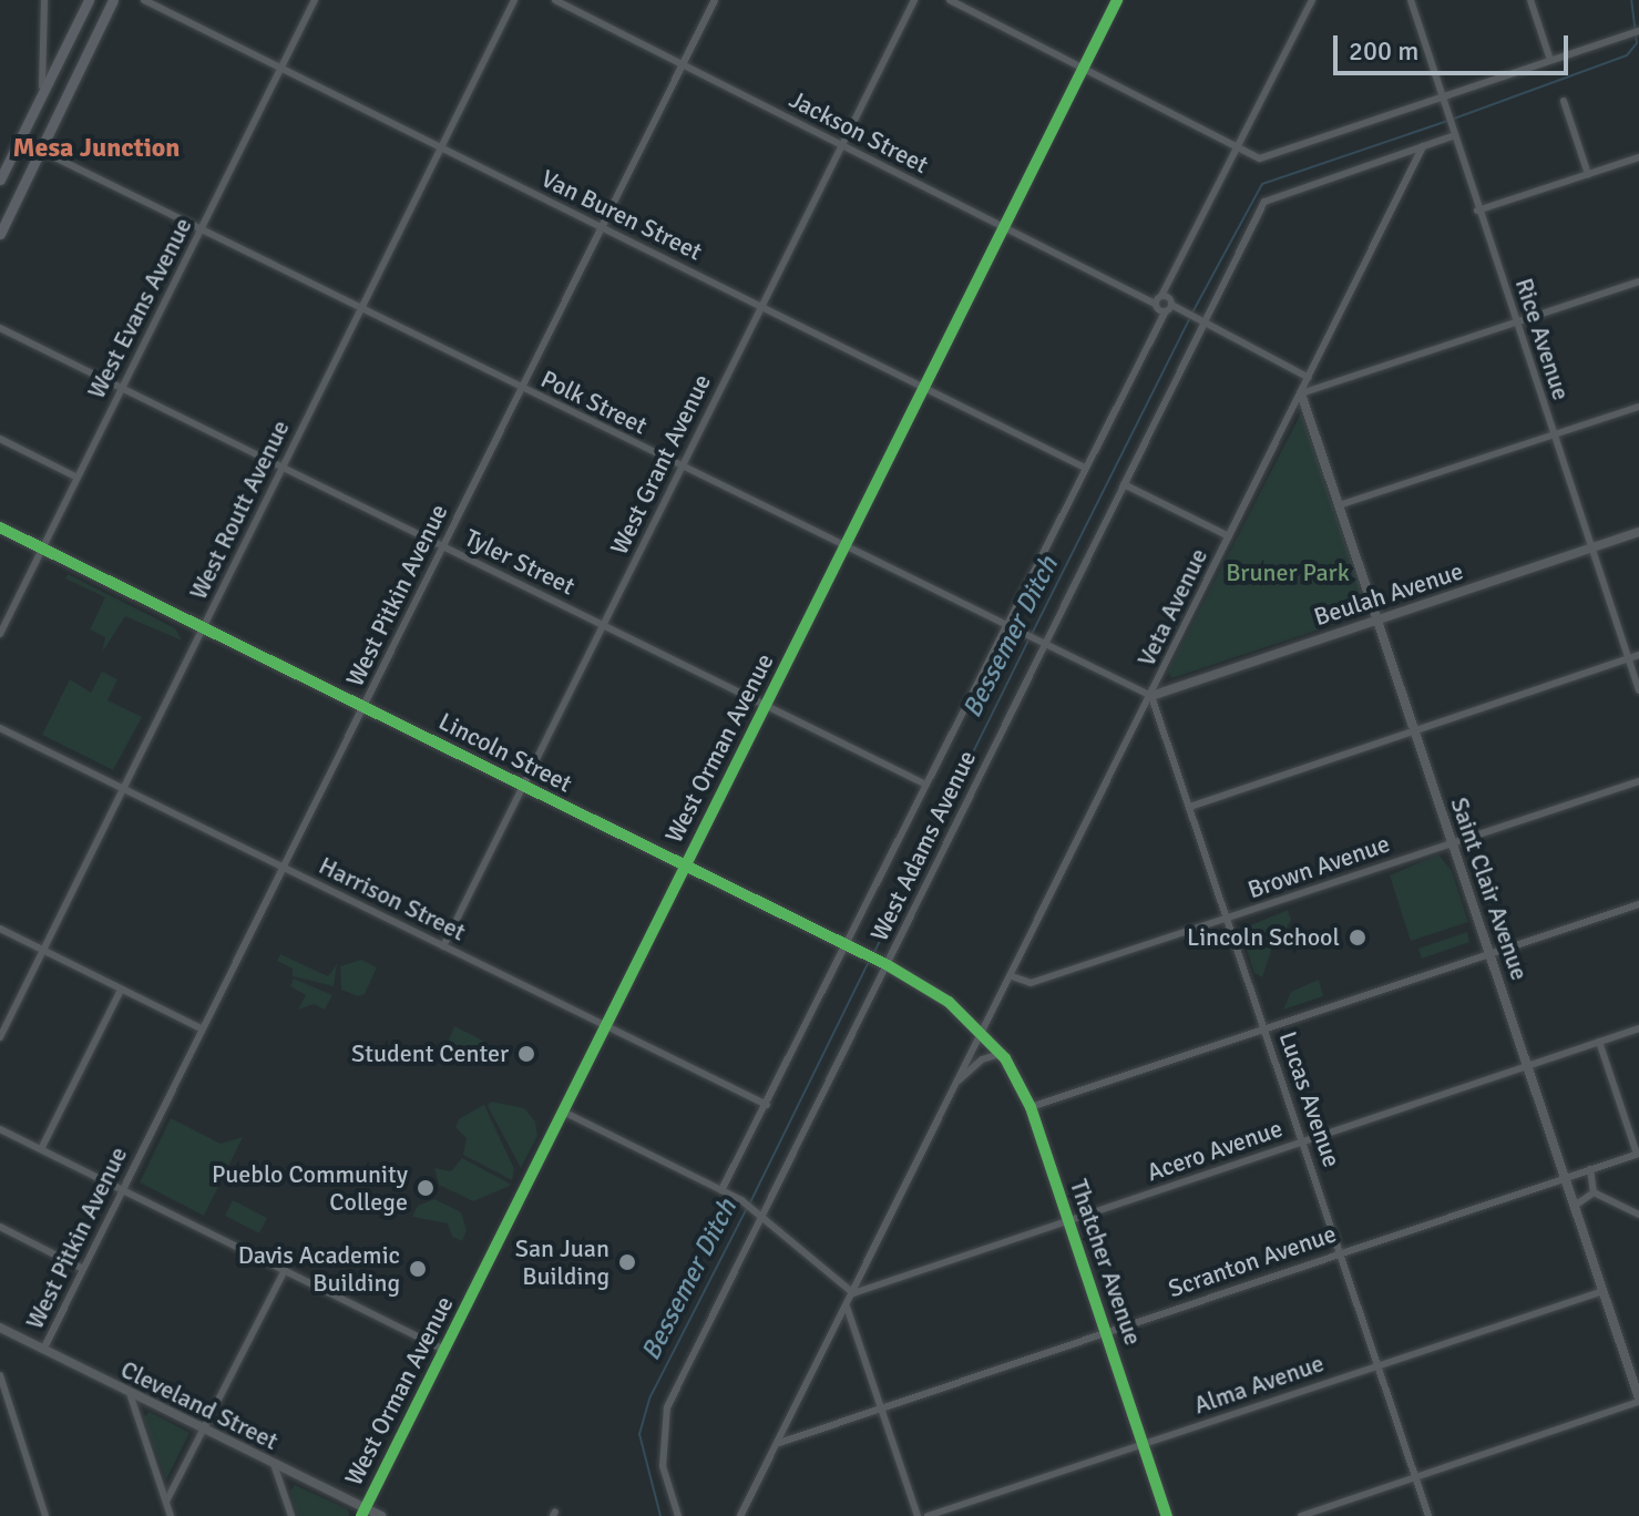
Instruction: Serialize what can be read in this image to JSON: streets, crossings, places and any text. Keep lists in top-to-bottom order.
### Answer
{
  "streets": {
    "main road": ["Lincoln Street", "Thatcher Avenue"],
    "street": [
      "Jackson Street",
      "Van Buren Street",
      "West Evans Avenue",
      "Rice Avenue",
      "Polk Street",
      "West Grant Avenue",
      "West Routt Avenue",
      "Tyler Street",
      "Beulah Avenue",
      "West Pitkin Avenue",
      "Veta Avenue",
      "West Orman Avenue",
      "West Adams Avenue",
      "Brown Avenue",
      "Saint Clair Avenue",
      "Harrison Street",
      "Lucas Avenue",
      "Acero Avenue",
      "Scranton Avenue",
      "Alma Avenue",
      "Cleveland Street"
    ]
  },
  "crossings": [
    ["Jackson Street", "West Grant Avenue"],
    ["Jackson Street", "West Pitkin Avenue"],
    ["Jackson Street", "Veta Avenue"],
    ["Jackson Street", "West Orman Avenue"],
    ["Jackson Street", "West Adams Avenue"],
    ["Van Buren Street", "West Evans Avenue"],
    ["Van Buren Street", "West Grant Avenue"],
    ["Van Buren Street", "West Routt Avenue"],
    ["Van Buren Street", "West Pitkin Avenue"],
    ["Van Buren Street", "West Orman Avenue"],
    ["Van Buren Street", "West Adams Avenue"],
    ["West Evans Avenue", "Polk Street"],
    ["West Evans Avenue", "Tyler Street"],
    ["West Evans Avenue", "Lincoln Street"],
    ["Rice Avenue", "Beulah Avenue"],
    ["Polk Street", "West Grant Avenue"],
    ["Polk Street", "West Routt Avenue"],
    ["Polk Street", "Beulah Avenue"],
    ["Polk Street", "West Pitkin Avenue"],
    ["Polk Street", "Veta Avenue"],
    ["Polk Street", "West Orman Avenue"],
    ["Polk Street", "West Adams Avenue"],
    ["Polk Street", "Lucas Avenue"],
    ["West Grant Avenue", "Tyler Street"],
    ["West Grant Avenue", "Lincoln Street"],
    ["West Grant Avenue", "Harrison Street"],
    ["West Routt Avenue", "Tyler Street"],
    ["West Routt Avenue", "Lincoln Street"],
    ["West Routt Avenue", "Harrison Street"],
    ["Tyler Street", "West Pitkin Avenue"],
    ["Tyler Street", "West Orman Avenue"],
    ["Tyler Street", "West Adams Avenue"],
    ["Beulah Avenue", "Veta Avenue"],
    ["Beulah Avenue", "Saint Clair Avenue"],
    ["Beulah Avenue", "Lucas Avenue"],
    ["West Pitkin Avenue", "Lincoln Street"],
    ["West Pitkin Avenue", "Harrison Street"],
    ["West Pitkin Avenue", "Cleveland Street"],
    ["Veta Avenue", "Lincoln Street"],
    ["Veta Avenue", "West Adams Avenue"],
    ["Veta Avenue", "Brown Avenue"],
    ["Veta Avenue", "Saint Clair Avenue"],
    ["Veta Avenue", "Lucas Avenue"],
    ["Veta Avenue", "Acero Avenue"],
    ["Veta Avenue", "Scranton Avenue"],
    ["Veta Avenue", "Thatcher Avenue"],
    ["West Orman Avenue", "Lincoln Street"],
    ["West Orman Avenue", "Harrison Street"],
    ["West Orman Avenue", "Cleveland Street"],
    ["Lincoln Street", "West Adams Avenue"],
    ["Lincoln Street", "Thatcher Avenue"],
    ["West Adams Avenue", "Harrison Street"],
    ["Brown Avenue", "Saint Clair Avenue"],
    ["Brown Avenue", "Lucas Avenue"],
    ["Saint Clair Avenue", "Acero Avenue"],
    ["Saint Clair Avenue", "Scranton Avenue"],
    ["Saint Clair Avenue", "Alma Avenue"],
    ["Lucas Avenue", "Acero Avenue"],
    ["Lucas Avenue", "Scranton Avenue"],
    ["Lucas Avenue", "Alma Avenue"],
    ["Acero Avenue", "Thatcher Avenue"],
    ["Scranton Avenue", "Thatcher Avenue"],
    ["Thatcher Avenue", "Alma Avenue"]
  ],
  "districts": ["Mesa Junction"],
  "water": ["Bessemer Ditch"],
  "parks": ["Bruner Park"],
  "places": [
    "Lincoln School",
    "Student Center",
    "Pueblo Community College",
    "San Juan Building",
    "Davis Academic Building"
  ],
  "scale_bar": "200 m"
}
